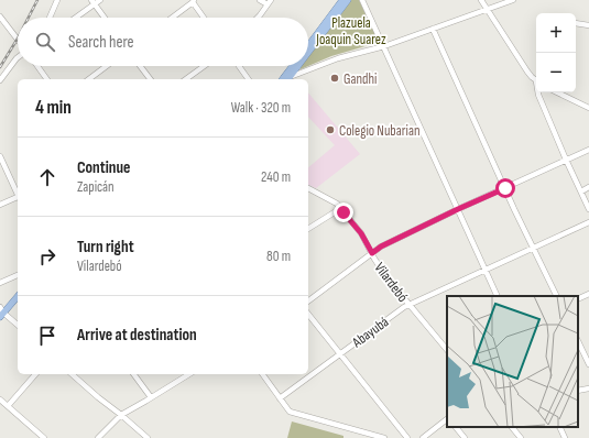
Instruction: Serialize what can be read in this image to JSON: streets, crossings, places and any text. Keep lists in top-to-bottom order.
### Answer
{
  "streets": {
    "street": ["Vilardebó", "Abayubá"]
  },
  "crossings": [
    ["Vilardebó", "Abayubá"]
  ],
  "parks": ["Plazuela Joaquin Suarez"],
  "places": ["Gandhi", "Colegio Nubarian"],
  "page": {
    "map_buttons": ["+", "−"],
    "search": "Search here",
    "heading": ["4 min", "Walk · 320 m"],
    "list": [
      ["Continue", "Zapicán", "240 m"],
      ["Turn right", "Vilardebó", "80 m"],
      "Arrive at destination"
    ]
  }
}
